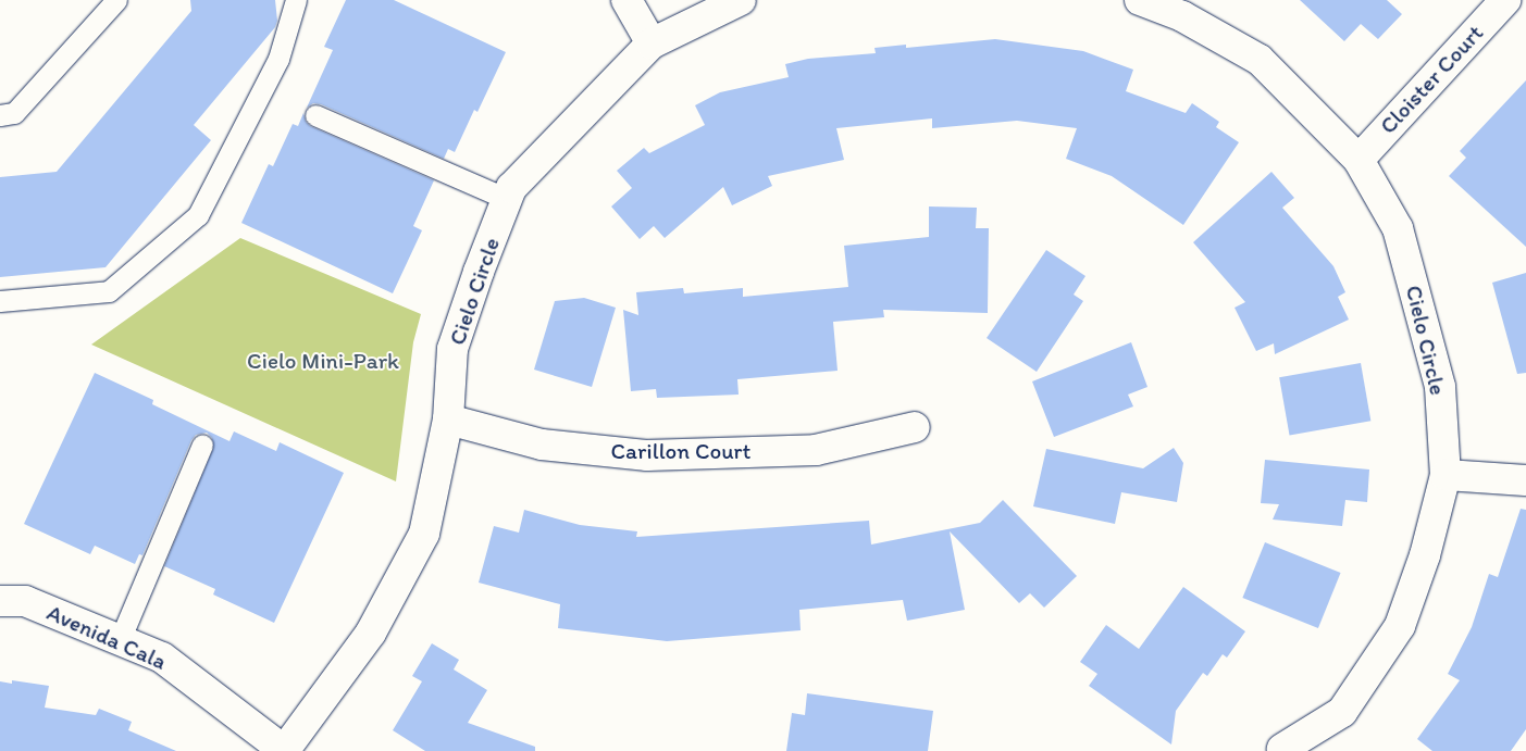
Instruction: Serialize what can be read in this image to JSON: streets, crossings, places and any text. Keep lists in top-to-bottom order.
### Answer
{
  "streets": {
    "street": [
      "Cloister Court",
      "Cielo Circle",
      "Carillon Court",
      "Avenida Cala"
    ]
  },
  "crossings": [
    ["Cloister Court", "Cielo Circle"],
    ["Cielo Circle", "Carillon Court"],
    ["Cielo Circle", "Avenida Cala"]
  ],
  "parks": ["Cielo Mini-Park"]
}
